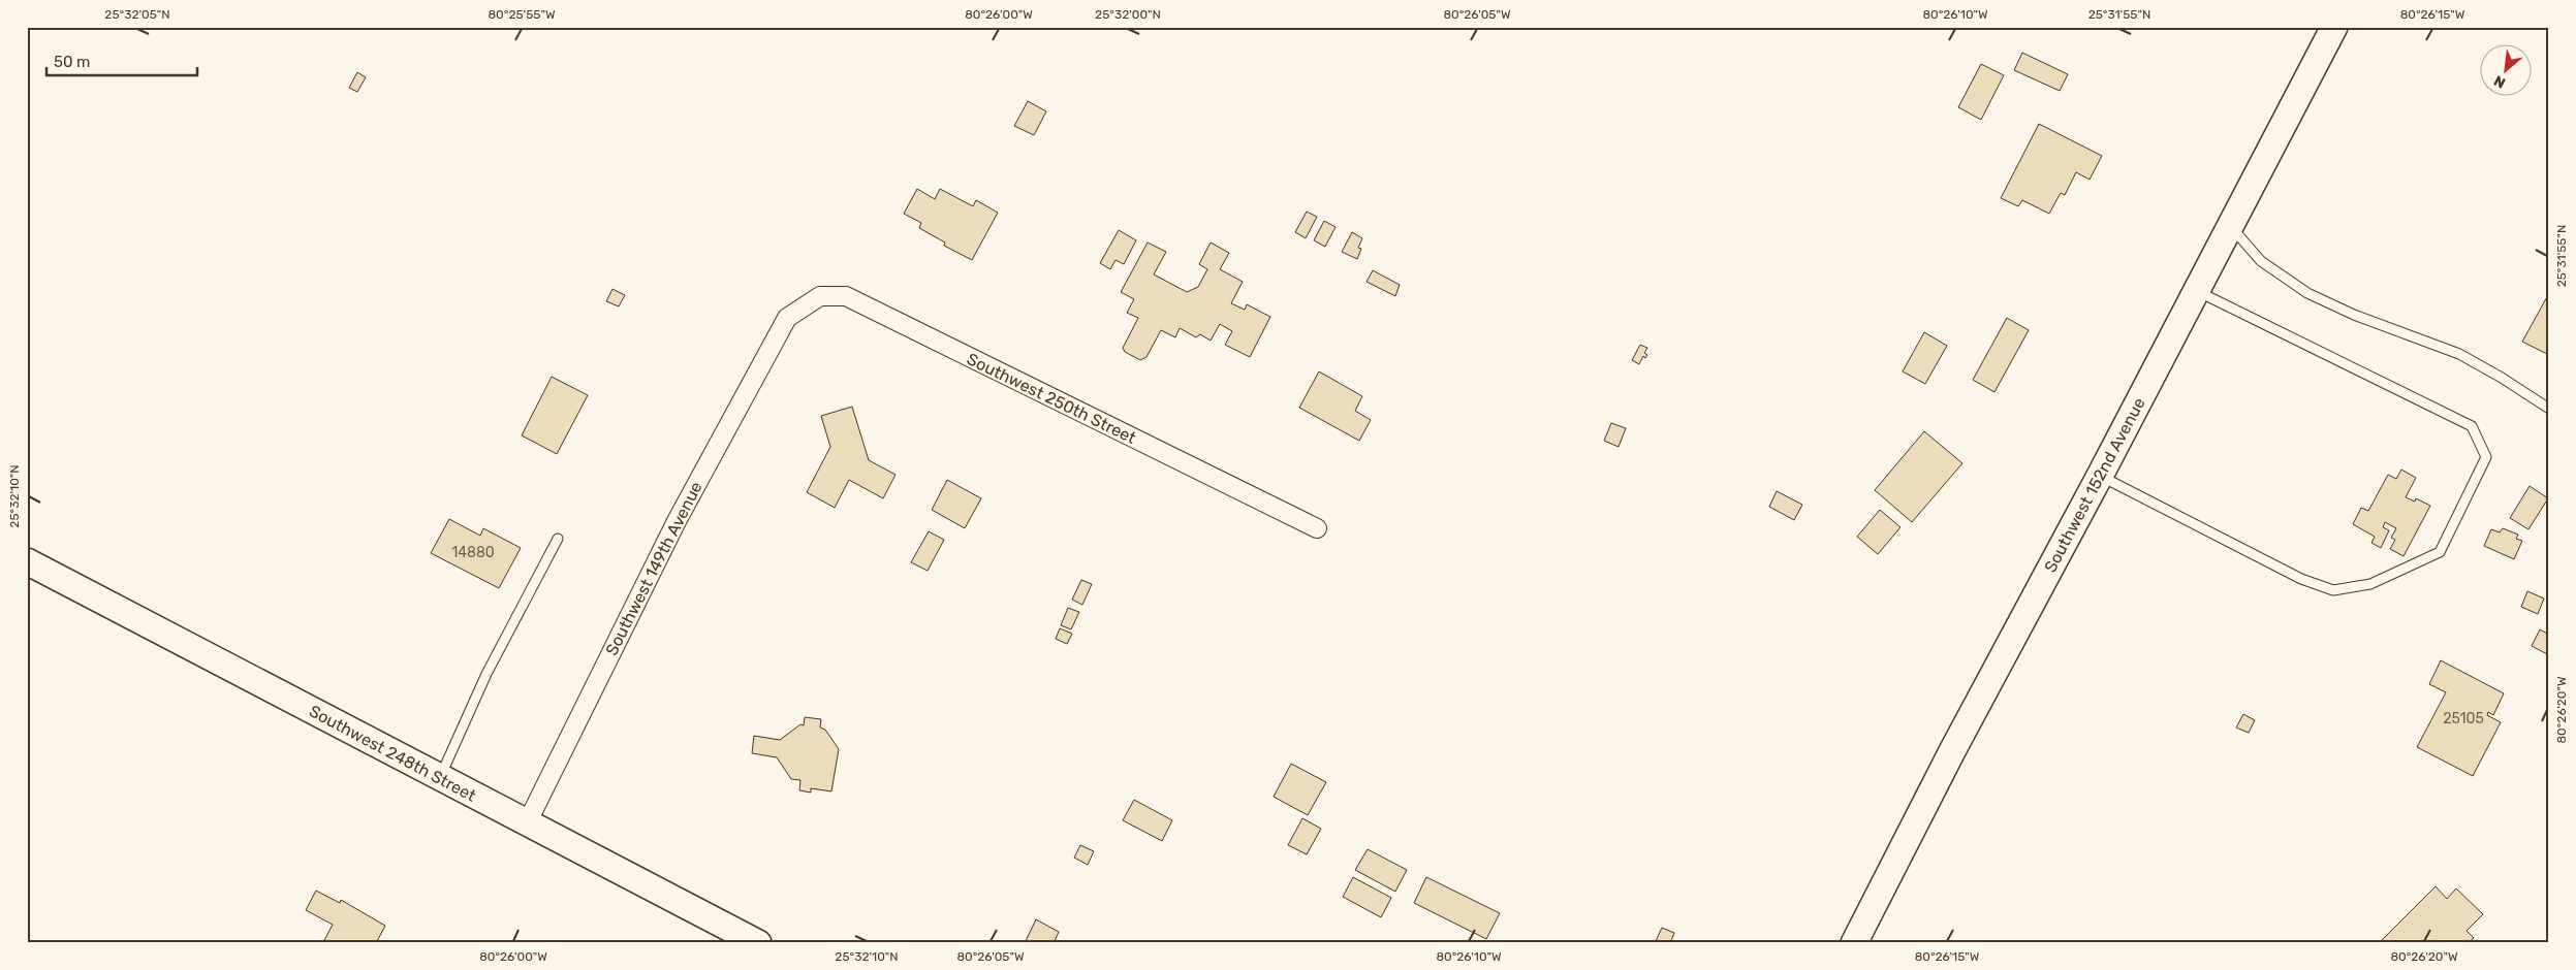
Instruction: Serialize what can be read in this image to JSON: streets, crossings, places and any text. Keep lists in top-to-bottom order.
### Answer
{
  "streets": {
    "street": [
      "Southwest 250th Street",
      "Southwest 152nd Avenue",
      "Southwest 149th Avenue",
      "Southwest 248th Street"
    ]
  },
  "crossings": [
    ["Southwest 250th Street", "Southwest 149th Avenue"],
    ["Southwest 149th Avenue", "Southwest 248th Street"]
  ],
  "house_numbers": ["14880", "25105"],
  "scale_bar": "50 m",
  "north": "bottom left",
  "coordinates": [
    "25°32'05\"N",
    "80°25'55\"W",
    "80°26'00\"W",
    "25°32'00\"N",
    "80°26'05\"W",
    "80°26'10\"W",
    "25°31'55\"N",
    "80°26'15\"W",
    "25°32'10\"N",
    "80°26'20\"W"
  ]
}
